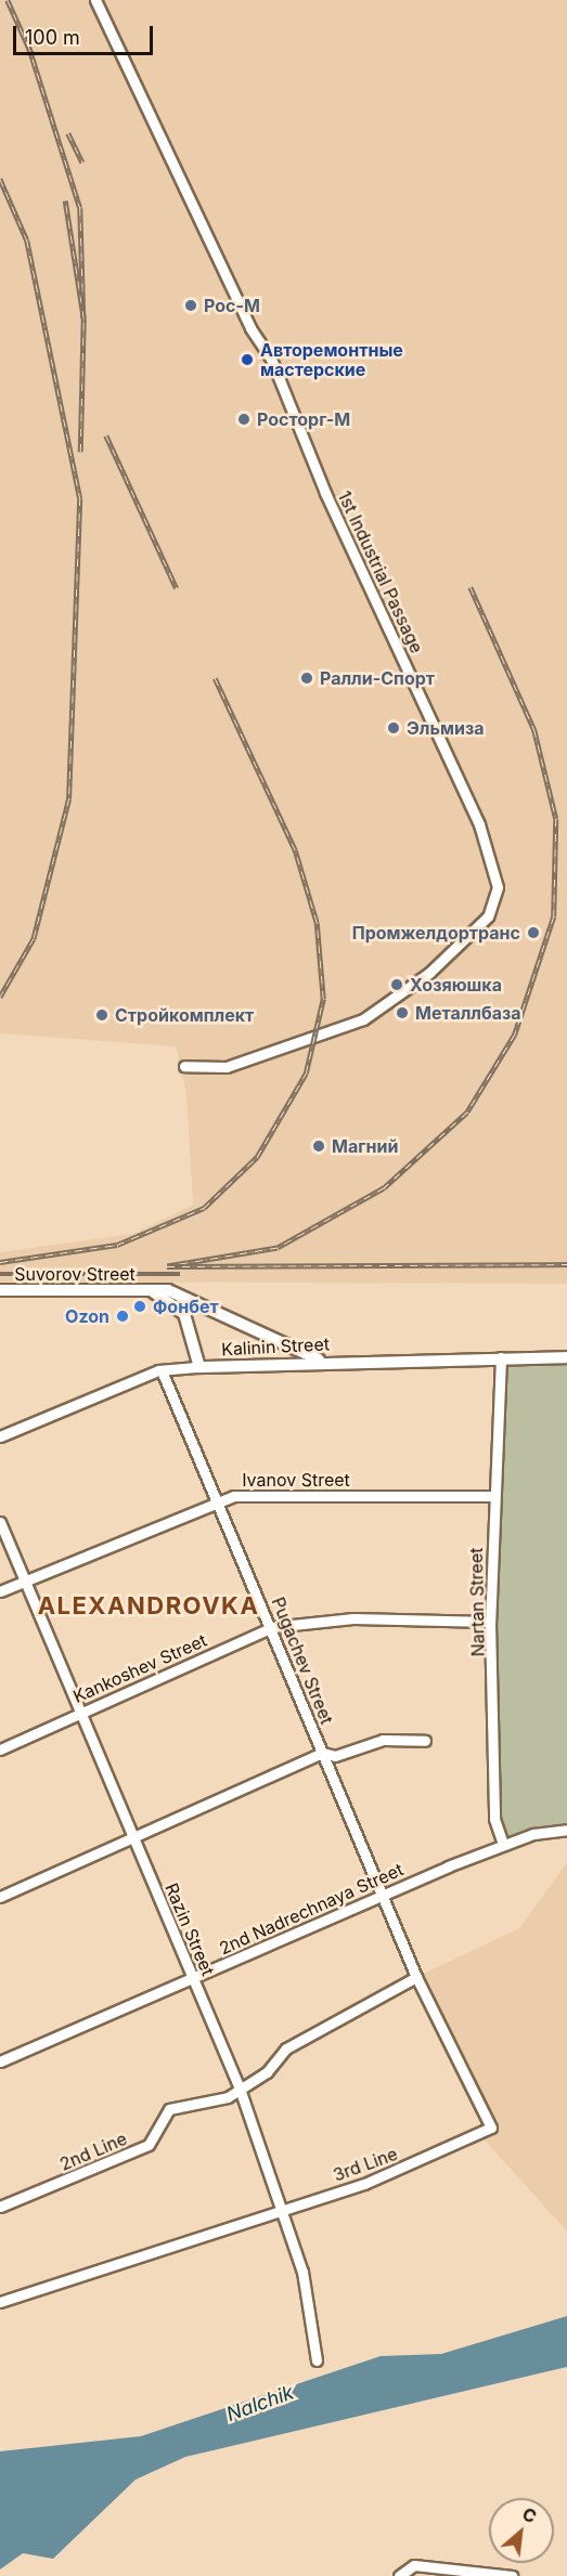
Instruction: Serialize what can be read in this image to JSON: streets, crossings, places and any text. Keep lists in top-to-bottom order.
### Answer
{
  "streets": {
    "main road": ["Suvorov Street", "Kalinin Street"],
    "street": [
      "1st Industrial Passage",
      "Ivanov Street",
      "Nartan Street",
      "Pugachev Street",
      "Kankoshev Street",
      "2nd Nadrechnaya Street",
      "Razin Street",
      "2nd Line",
      "3rd Line"
    ]
  },
  "crossings": [
    ["Suvorov Street", "Kalinin Street"],
    ["Kalinin Street", "Nartan Street"],
    ["Kalinin Street", "Pugachev Street"],
    ["Ivanov Street", "Nartan Street"],
    ["Ivanov Street", "Pugachev Street"],
    ["Ivanov Street", "Razin Street"],
    ["Nartan Street", "Kankoshev Street"],
    ["Nartan Street", "2nd Nadrechnaya Street"],
    ["Pugachev Street", "Kankoshev Street"],
    ["Pugachev Street", "2nd Nadrechnaya Street"],
    ["Pugachev Street", "3rd Line"],
    ["Kankoshev Street", "Razin Street"],
    ["2nd Nadrechnaya Street", "Razin Street"],
    ["2nd Nadrechnaya Street", "3rd Line"],
    ["Razin Street", "2nd Line"],
    ["Razin Street", "3rd Line"],
    ["2nd Line", "3rd Line"]
  ],
  "districts": ["ALEXANDROVKA"],
  "water": ["Nalchik"],
  "places": [
    "Рос-М",
    "Авторемонтные мастерские",
    "Росторг-М",
    "Ралли-Спорт",
    "Эльмиза",
    "Промжелдортранс",
    "Хозяюшка",
    "Металлбаза",
    "Стройкомплект",
    "Магний",
    "Фонбет",
    "Ozon"
  ],
  "scale_bar": "100 m",
  "north": "top right"
}
